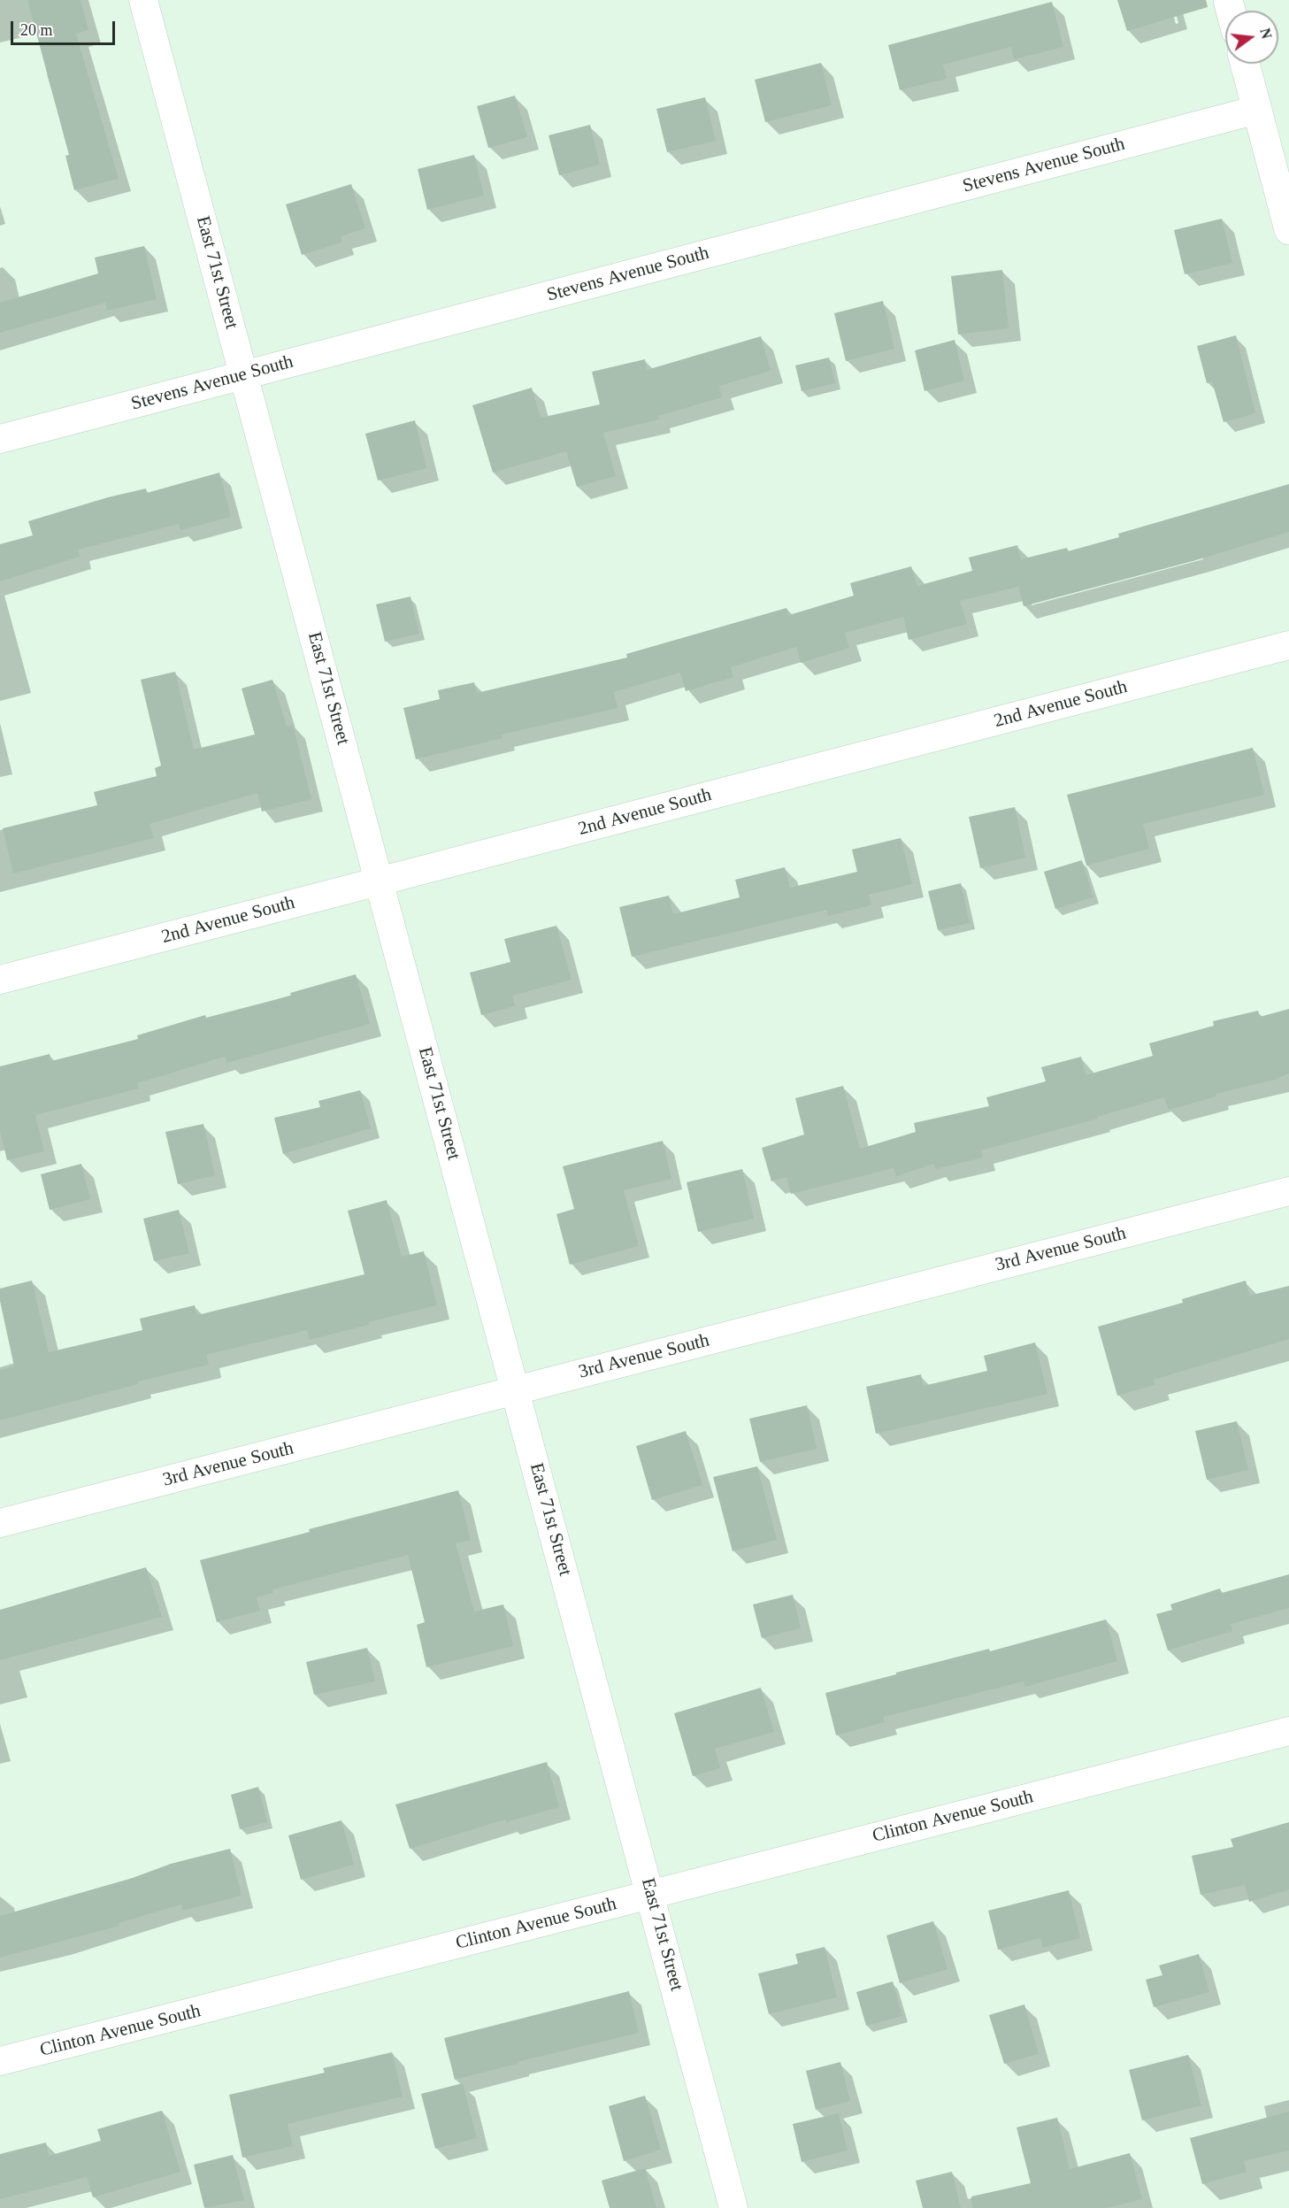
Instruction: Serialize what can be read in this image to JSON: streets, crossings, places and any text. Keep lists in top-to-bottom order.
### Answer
{
  "streets": {
    "street": [
      "Stevens Avenue South",
      "East 71st Street",
      "2nd Avenue South",
      "3rd Avenue South",
      "Clinton Avenue South"
    ]
  },
  "crossings": [
    ["Stevens Avenue South", "East 71st Street"],
    ["East 71st Street", "2nd Avenue South"],
    ["East 71st Street", "3rd Avenue South"],
    ["East 71st Street", "Clinton Avenue South"]
  ],
  "scale_bar": "20 m",
  "north": "right"
}
